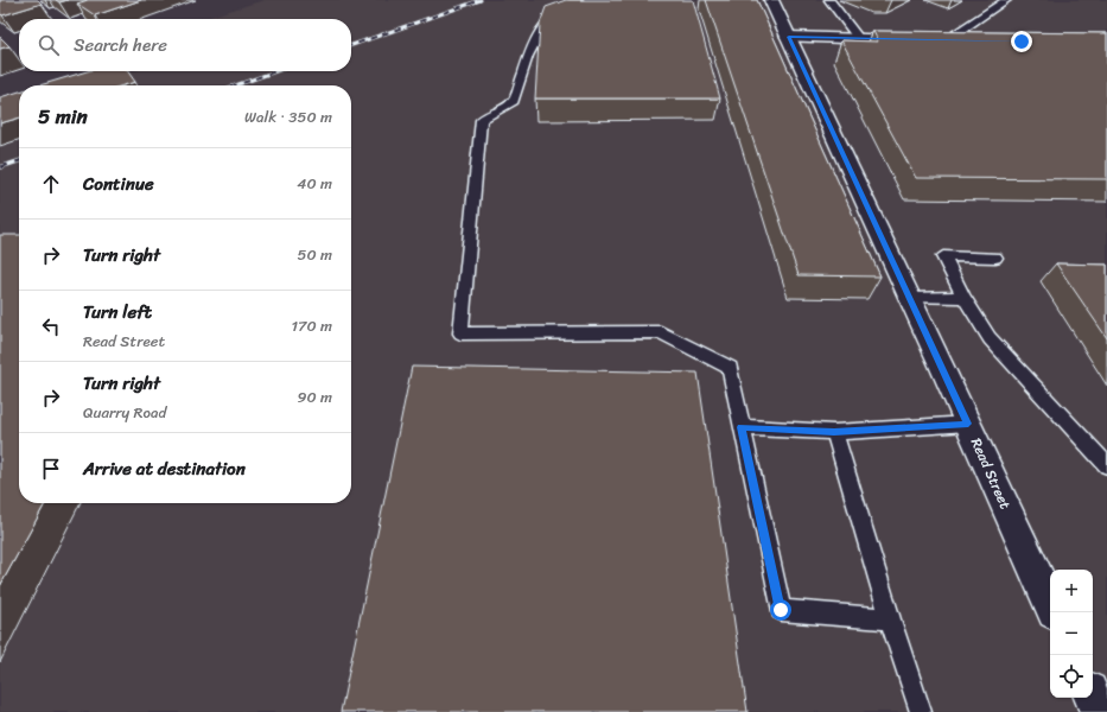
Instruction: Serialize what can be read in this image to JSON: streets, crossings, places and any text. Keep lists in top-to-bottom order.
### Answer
{
  "streets": {
    "street": ["Read Street"]
  },
  "page": {
    "search": "Search here",
    "heading": ["5 min", "Walk · 350 m"],
    "list": [
      ["Continue", "40 m"],
      ["Turn right", "50 m"],
      ["Turn left", "Read Street", "170 m"],
      ["Turn right", "Quarry Road", "90 m"],
      "Arrive at destination"
    ],
    "map_buttons": ["+", "−"]
  }
}
